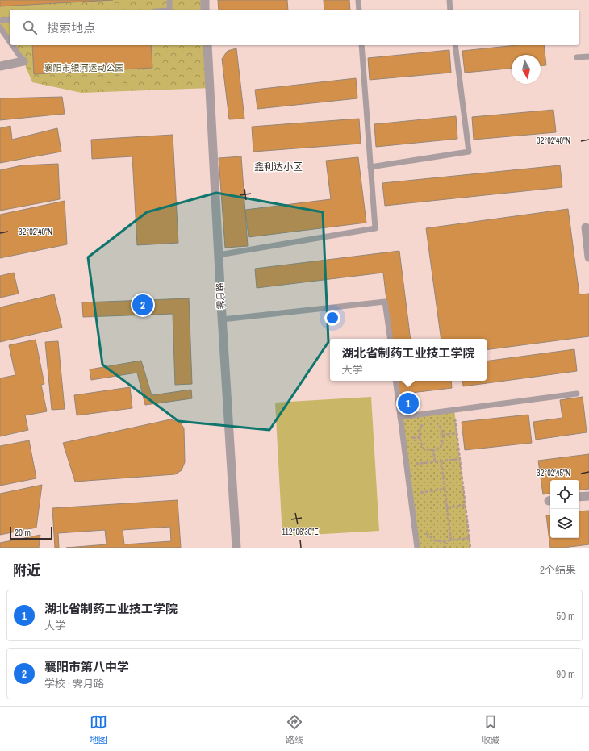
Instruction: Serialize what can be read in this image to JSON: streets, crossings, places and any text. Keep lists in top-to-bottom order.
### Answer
{
  "streets": {
    "street": ["霁月路"]
  },
  "districts": ["鑫利达小区"],
  "parks": ["襄阳市银河运动公园"],
  "scale_bar": "20 m",
  "north": "bottom",
  "page": {
    "search": "搜索地点",
    "pins": ["2", "1"],
    "popup": ["湖北省制药工业技工学院", "大学"],
    "scale": "20 m",
    "heading": ["附近", "2个结果"],
    "list": [
      {
        "mark": "1",
        "name": "湖北省制药工业技工学院",
        "note": "大学",
        "value": "50 m"
      },
      {
        "mark": "2",
        "name": "襄阳市第八中学",
        "note": "学校 · 霁月路",
        "value": "90 m"
      }
    ],
    "nav": ["地图", "路线", "收藏"]
  },
  "coordinates": ["32°02'40\"N", "32°02'45\"N", "112°06'30\"E"]
}
